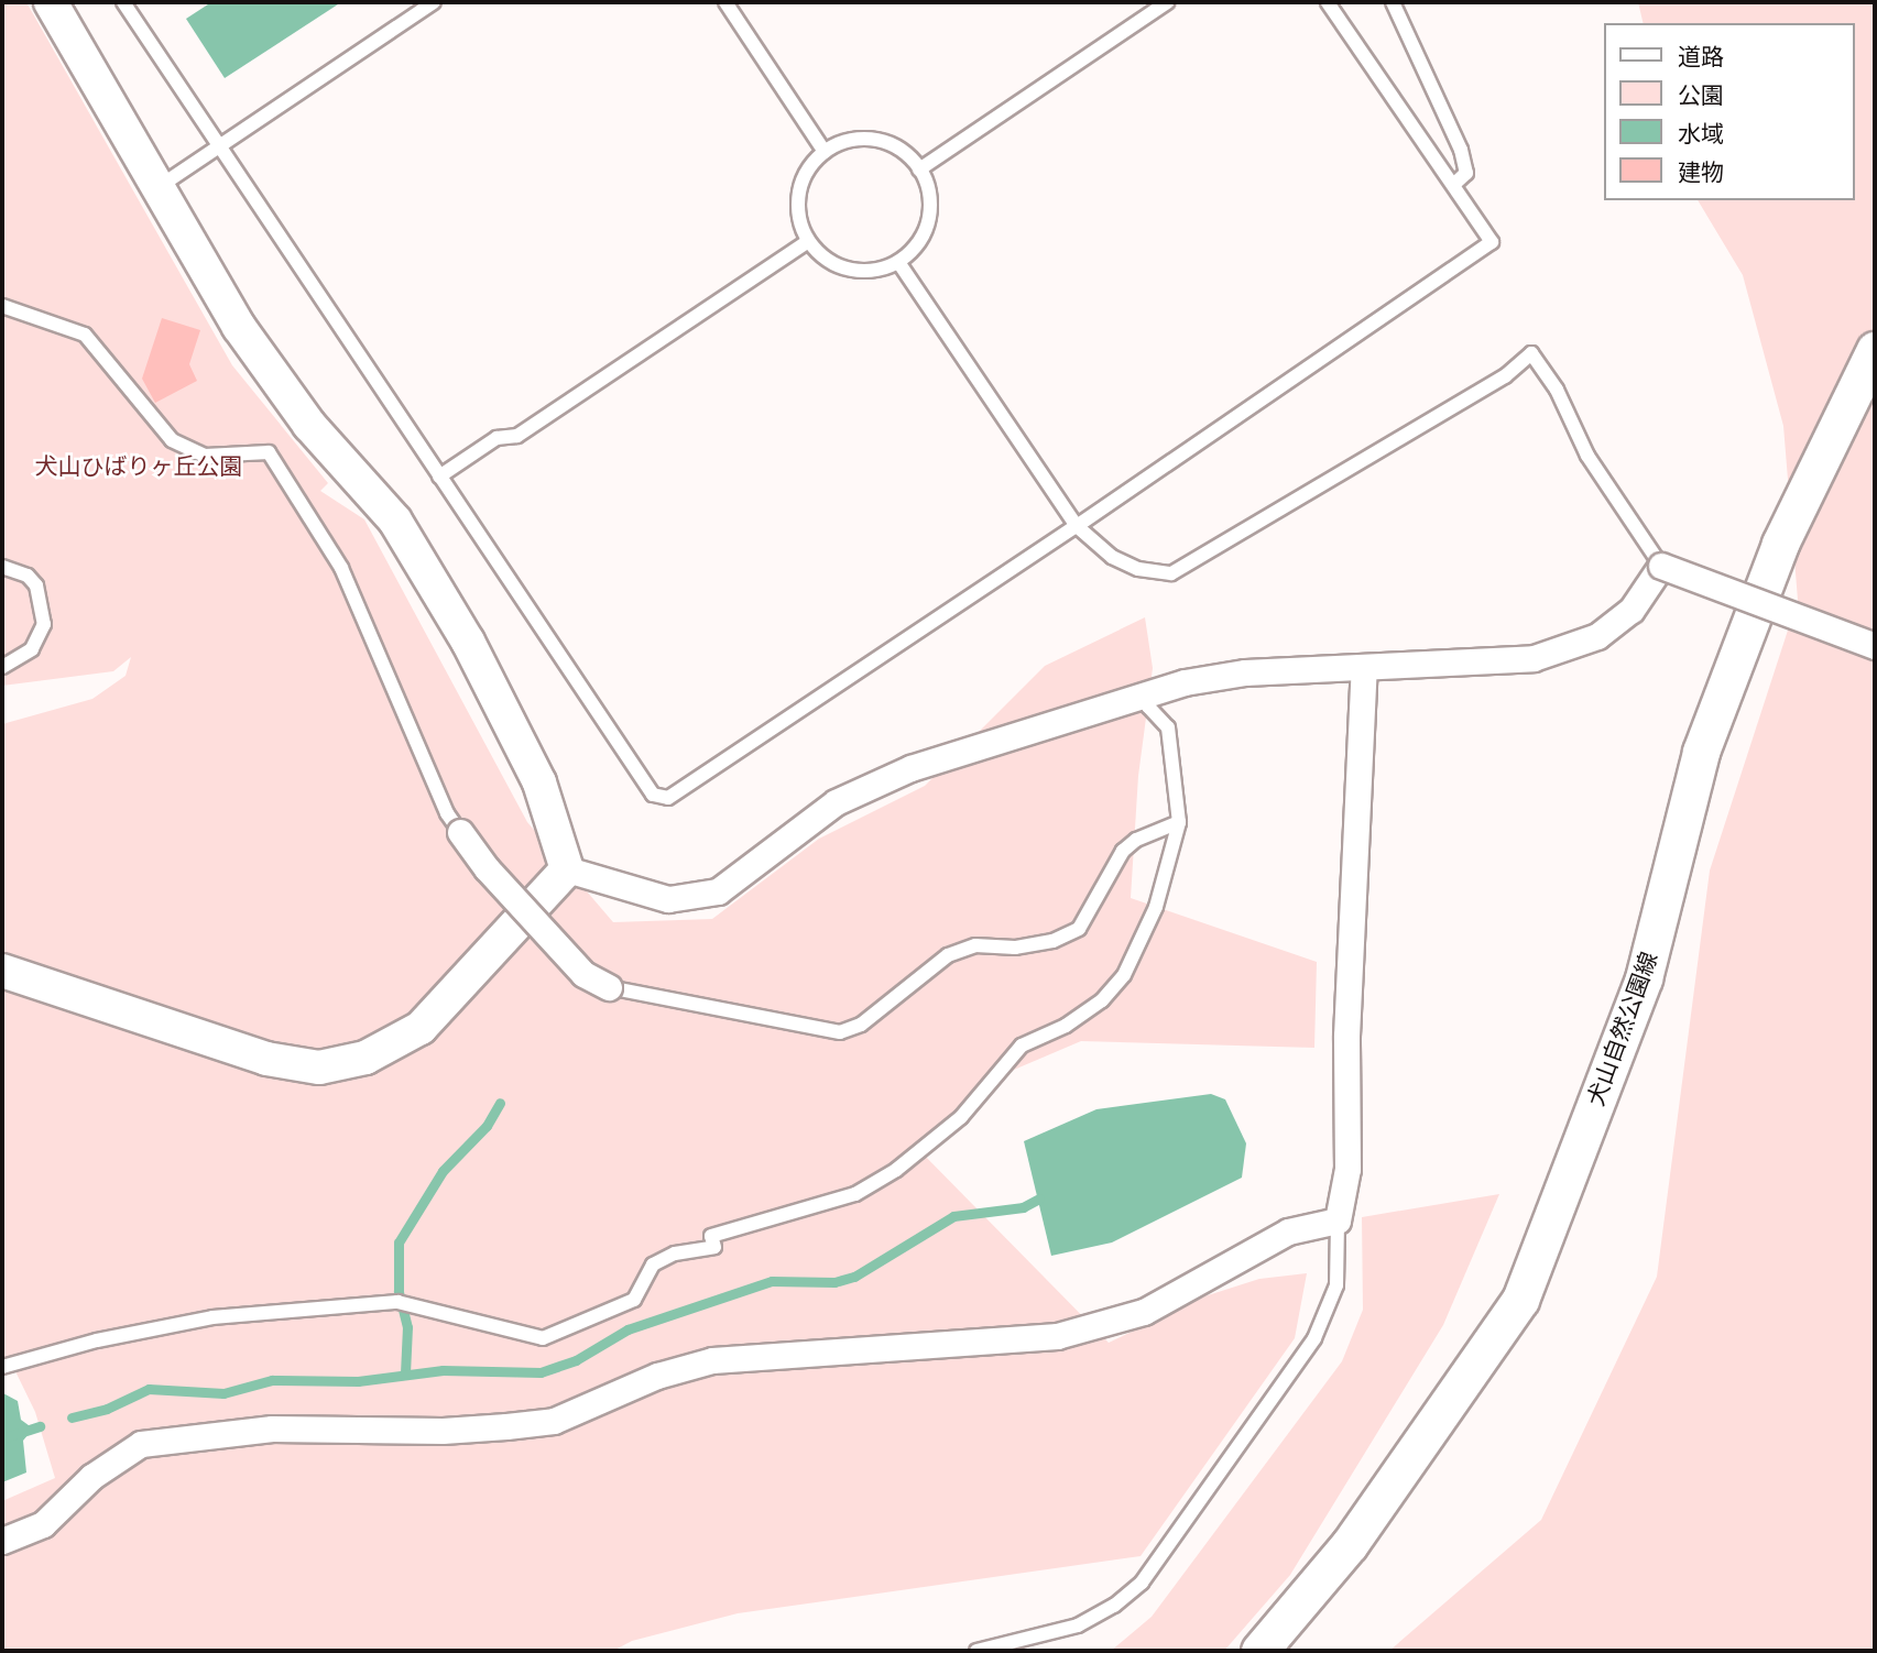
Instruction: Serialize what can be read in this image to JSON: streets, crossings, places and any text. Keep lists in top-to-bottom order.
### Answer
{
  "streets": {
    "main road": ["犬山自然公園線"]
  },
  "parks": ["犬山ひばりヶ丘公園"],
  "legend": [
    "道路",
    "公園",
    "水域",
    "建物"
  ]
}
